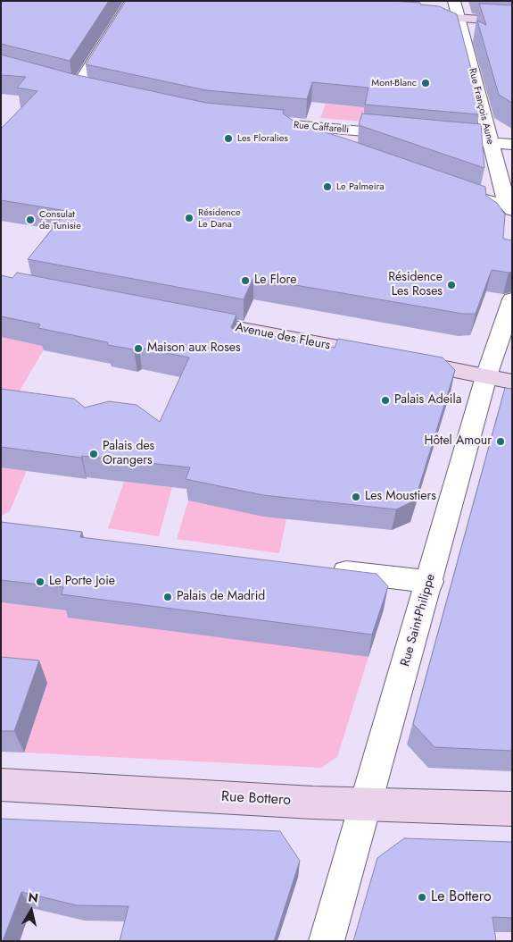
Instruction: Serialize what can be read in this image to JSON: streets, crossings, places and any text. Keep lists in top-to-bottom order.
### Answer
{
  "streets": {
    "main road": ["Avenue des Fleurs", "Rue Bottero"],
    "street": ["Rue François Aune", "Rue Caffarelli", "Rue Saint-Philippe"]
  },
  "crossings": [
    ["Avenue des Fleurs", "Rue Saint-Philippe"],
    ["Rue Saint-Philippe", "Rue Bottero"]
  ],
  "places": [
    "Mont-Blanc",
    "Les Floralies",
    "Le Palmeira",
    "Résidence Le Dana",
    "Consulat de Tunisie",
    "Le Flore",
    "Résidence Les Roses",
    "Maison aux Roses",
    "Palais Adeila",
    "Hôtel Amour",
    "Palais des Orangers",
    "Les Moustiers",
    "Le Porte Joie",
    "Palais de Madrid",
    "Le Bottero"
  ],
  "north": "top"
}
